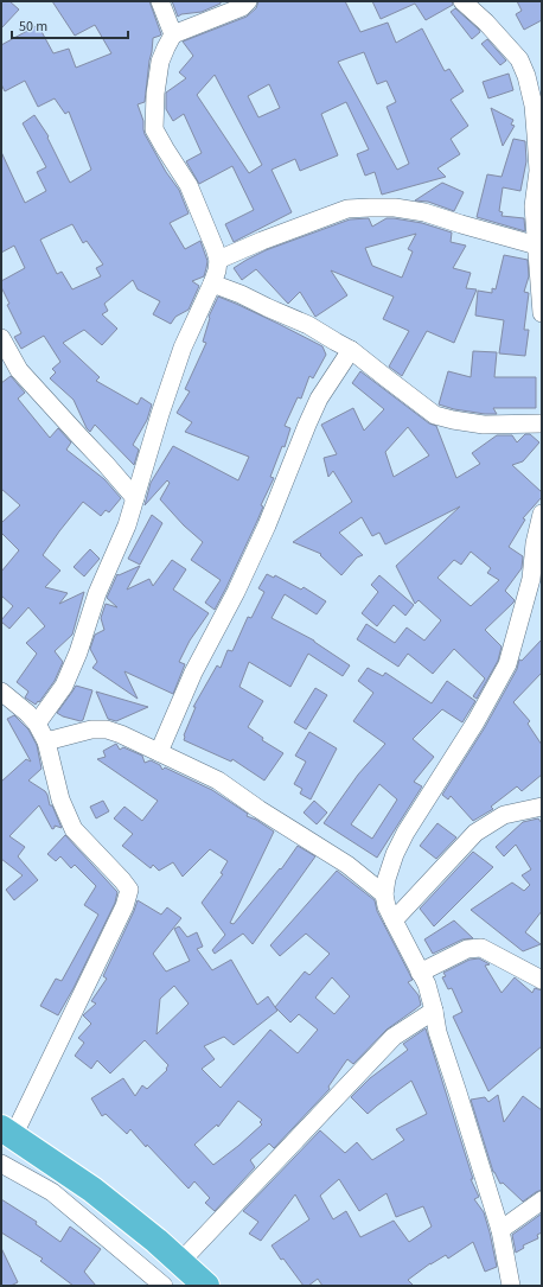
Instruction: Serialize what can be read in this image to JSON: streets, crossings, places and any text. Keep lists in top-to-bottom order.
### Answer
{
  "scale_bar": "50 m"
}
